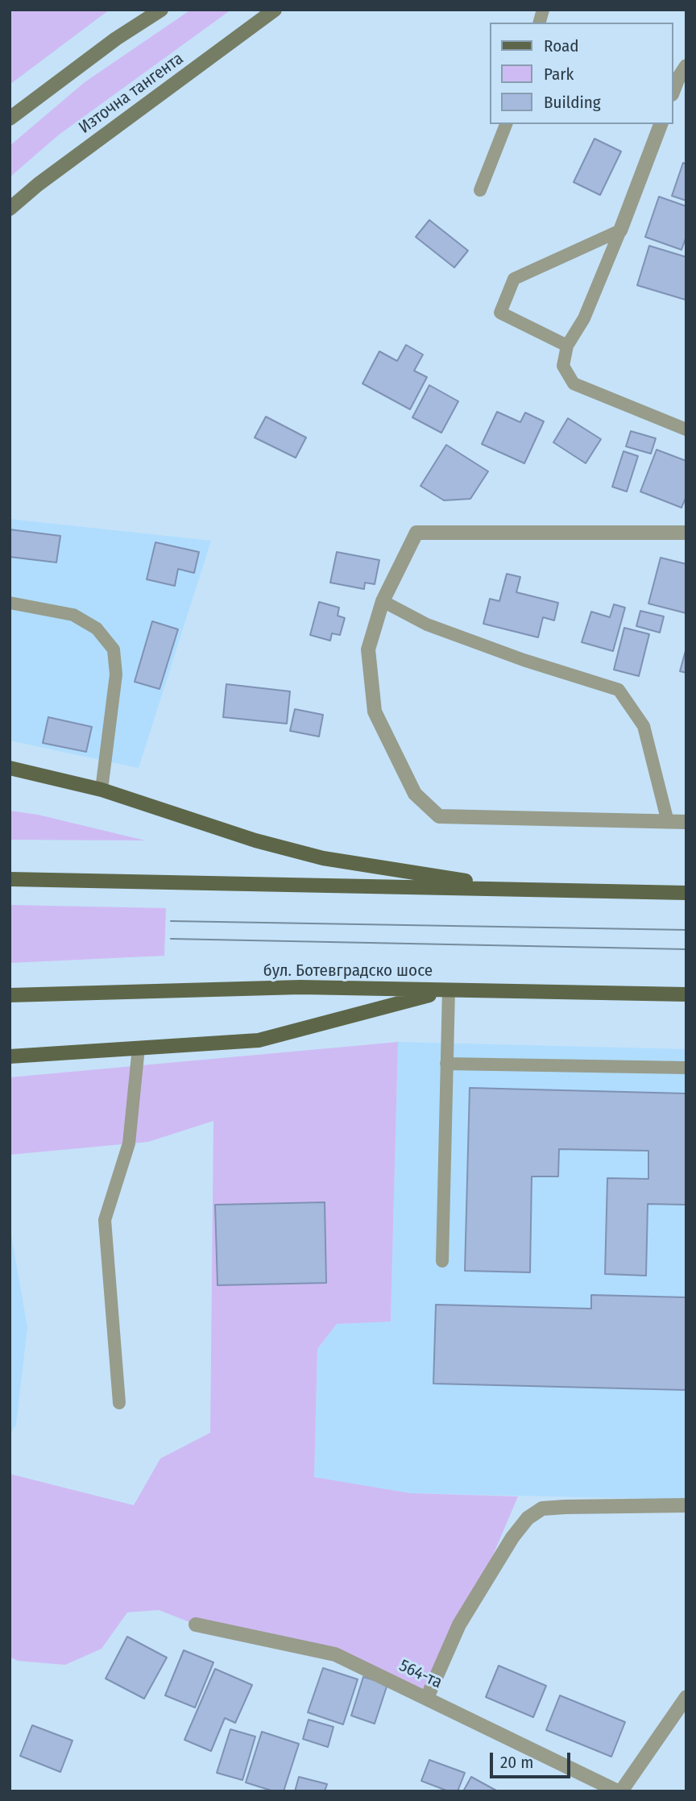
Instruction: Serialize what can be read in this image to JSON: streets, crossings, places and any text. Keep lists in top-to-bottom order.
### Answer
{
  "streets": {
    "main road": ["бул. Ботевградско шосе"],
    "street": ["Източна тангента", "564-та"]
  },
  "legend": ["Road", "Park", "Building"],
  "scale_bar": "20 m"
}
